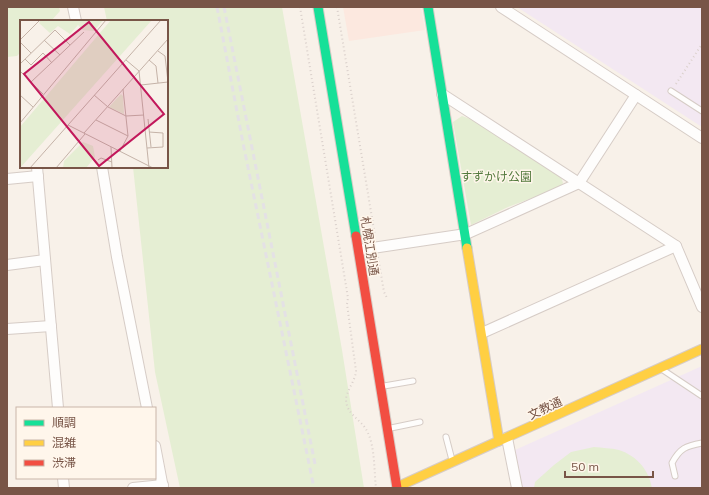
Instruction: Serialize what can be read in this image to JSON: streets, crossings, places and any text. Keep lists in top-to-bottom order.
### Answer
{
  "streets": {
    "main road": ["札幌江別通", "文教通"]
  },
  "crossings": [
    ["札幌江別通", "文教通"]
  ],
  "parks": ["すずかけ公園"],
  "legend": ["順調", "混雑", "渋滞"],
  "scale_bar": "50 m"
}
